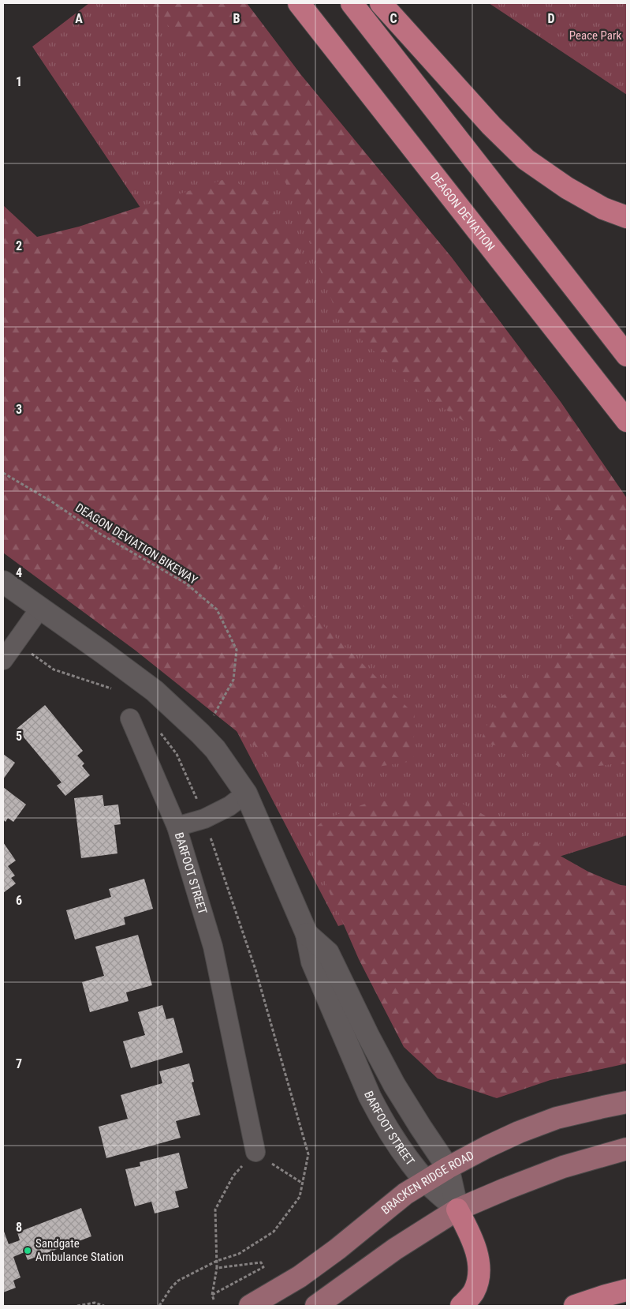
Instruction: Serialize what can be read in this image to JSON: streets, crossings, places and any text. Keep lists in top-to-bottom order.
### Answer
{
  "streets": {
    "highway": ["DEAGON DEVIATION"],
    "main road": ["BRACKEN RIDGE ROAD"],
    "street": ["BARFOOT STREET"],
    "path": ["DEAGON DEVIATION BIKEWAY"]
  },
  "crossings": [
    ["BARFOOT STREET", "BRACKEN RIDGE ROAD"]
  ],
  "parks": ["Peace Park"],
  "places": ["Sandgate Ambulance Station"],
  "grid": {
    "columns": [
      "A",
      "B",
      "C",
      "D"
    ],
    "rows": [
      "1",
      "2",
      "3",
      "4",
      "5",
      "6",
      "7",
      "8"
    ]
  }
}
